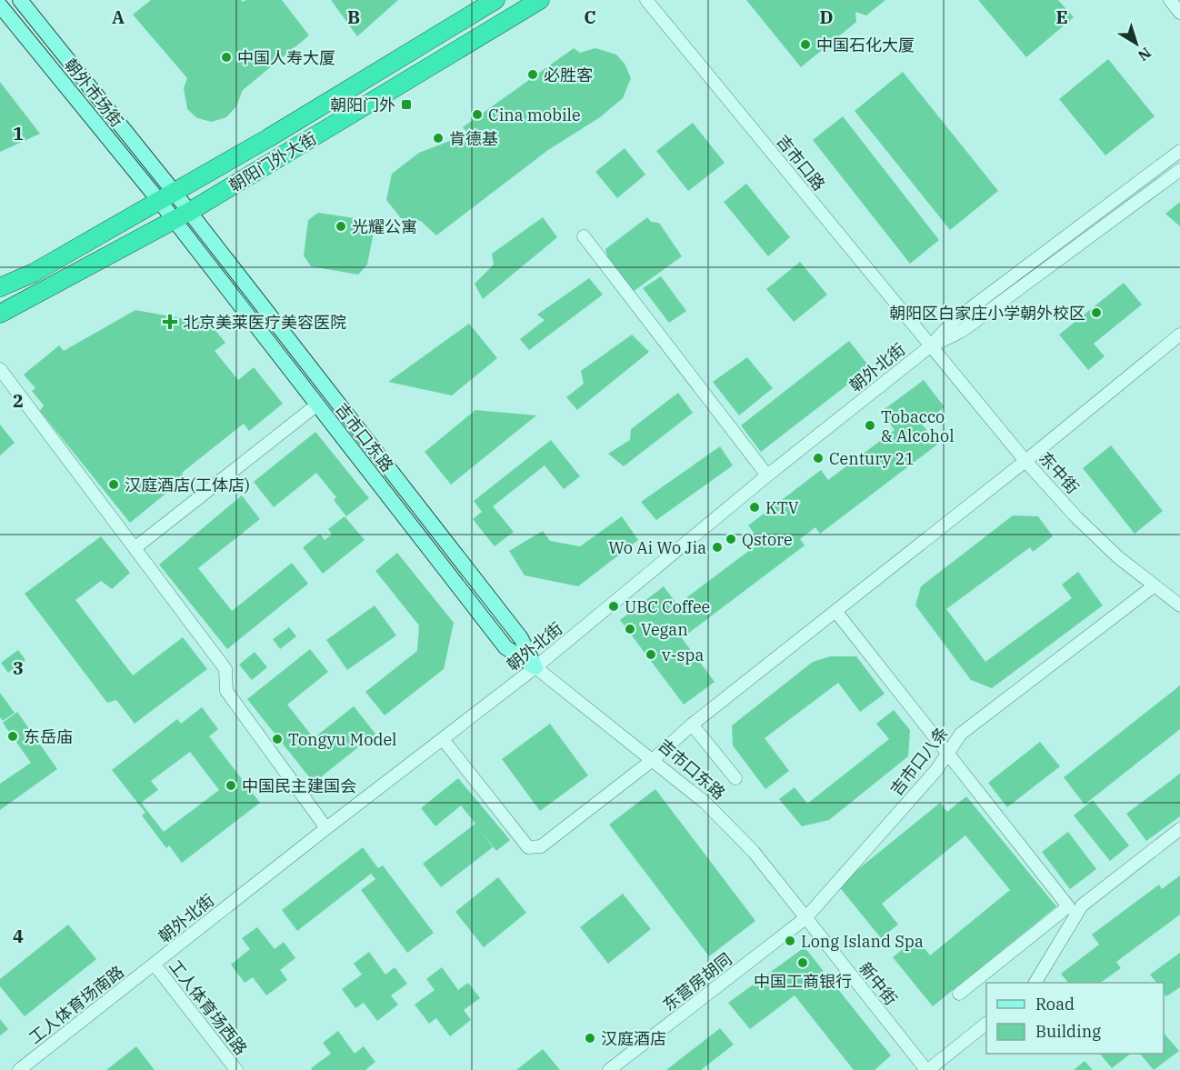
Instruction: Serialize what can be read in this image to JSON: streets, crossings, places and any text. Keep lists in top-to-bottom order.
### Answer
{
  "streets": {
    "highway": ["朝阳门外大街"],
    "main road": ["朝外市场街", "吉市口东路"],
    "street": [
      "吉市口路",
      "朝外北街",
      "东中街",
      "吉市口八条",
      "东营房胡同",
      "新中街",
      "工人体育场南路",
      "工人体育场西路"
    ]
  },
  "crossings": [
    ["朝外市场街", "朝阳门外大街"],
    ["朝阳门外大街", "吉市口东路"],
    ["吉市口路", "朝外北街"],
    ["吉市口路", "东中街"],
    ["朝外北街", "吉市口东路"],
    ["朝外北街", "东中街"],
    ["朝外北街", "工人体育场南路"],
    ["朝外北街", "工人体育场西路"],
    ["吉市口东路", "吉市口八条"],
    ["吉市口东路", "东营房胡同"],
    ["吉市口东路", "新中街"],
    ["东中街", "吉市口八条"],
    ["吉市口八条", "东营房胡同"],
    ["吉市口八条", "新中街"],
    ["东营房胡同", "新中街"],
    ["工人体育场南路", "工人体育场西路"]
  ],
  "places": {
    "other": [
      "中国石化大厦",
      "中国人寿大厦",
      "必胜客",
      "Cina mobile",
      "肯德基",
      "光耀公寓",
      "朝阳区白家庄小学朝外校区",
      "Tobacco & Alcohol",
      "Century 21",
      "汉庭酒店(工体店)",
      "KTV",
      "Qstore",
      "Wo Ai Wo Jia",
      "UBC Coffee",
      "Vegan",
      "v-spa",
      "东岳庙",
      "Tongyu Model",
      "中国民主建国会",
      "Long Island Spa",
      "中国工商银行",
      "汉庭酒店"
    ],
    "transit": ["朝阳门外"],
    "health": ["北京美莱医疗美容医院"]
  },
  "legend": ["Road", "Building"],
  "north": "bottom right",
  "grid": {
    "columns": [
      "A",
      "B",
      "C",
      "D",
      "E"
    ],
    "rows": [
      "1",
      "2",
      "3",
      "4"
    ]
  }
}
